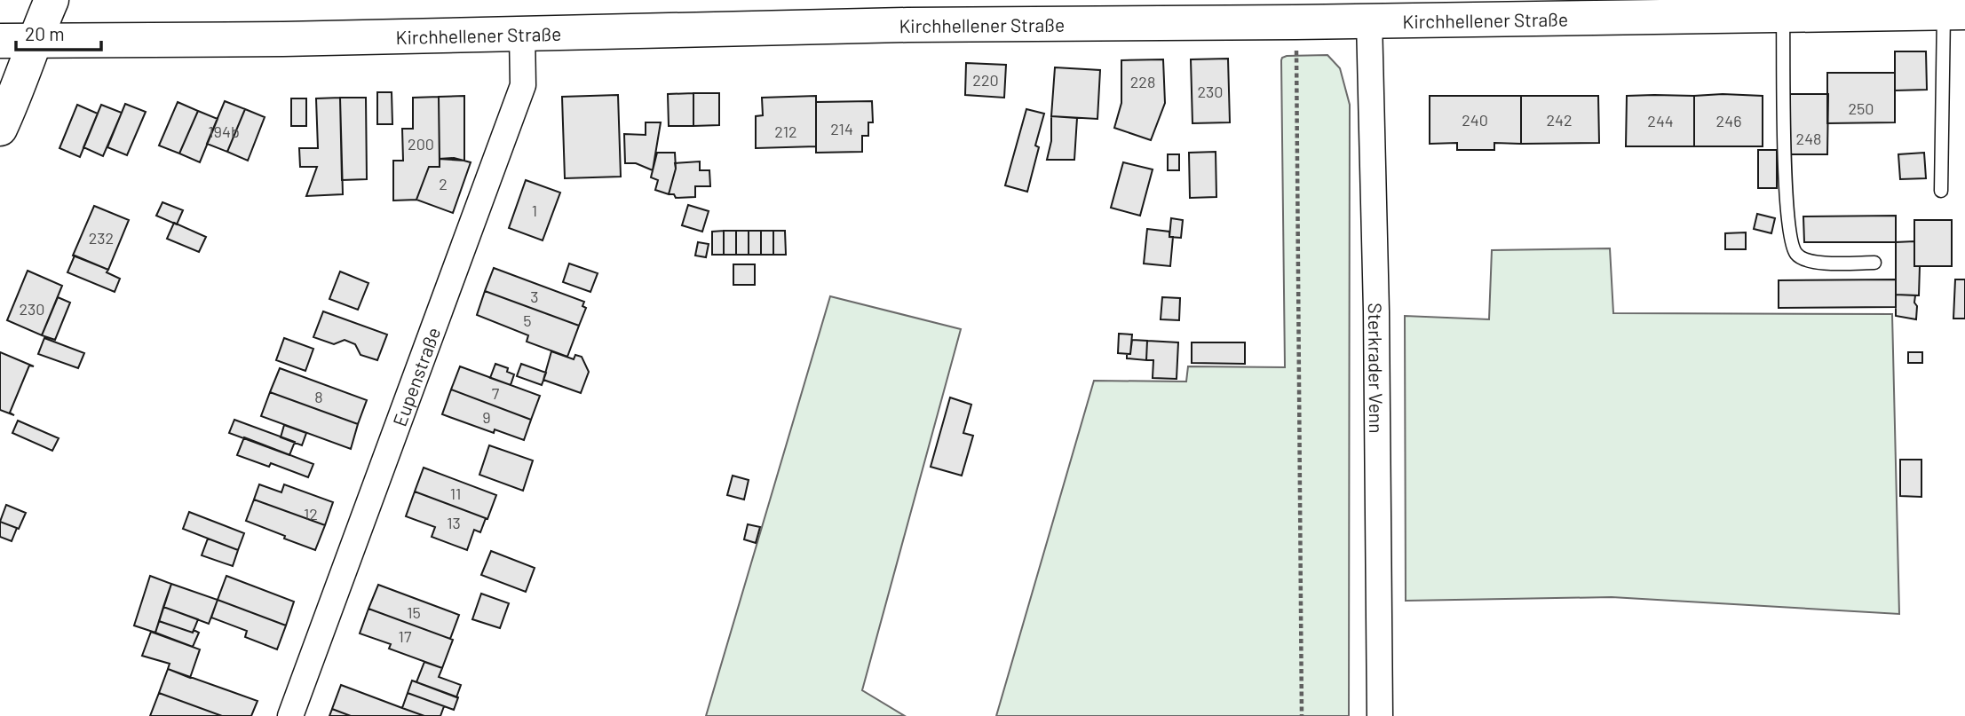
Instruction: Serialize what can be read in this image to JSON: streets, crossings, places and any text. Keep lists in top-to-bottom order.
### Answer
{
  "streets": {
    "main road": ["Kirchhellener Straße"],
    "street": ["Sterkrader Venn", "Eupenstraße"]
  },
  "crossings": [
    ["Kirchhellener Straße", "Sterkrader Venn"],
    ["Kirchhellener Straße", "Eupenstraße"]
  ],
  "house_numbers": [
    "220",
    "228",
    "230",
    "250",
    "240",
    "242",
    "244",
    "246",
    "214",
    "194b",
    "212",
    "248",
    "200",
    "2",
    "1",
    "232",
    "3",
    "230",
    "5",
    "7",
    "8",
    "9",
    "11",
    "12",
    "13",
    "15",
    "17"
  ],
  "scale_bar": "20 m"
}
